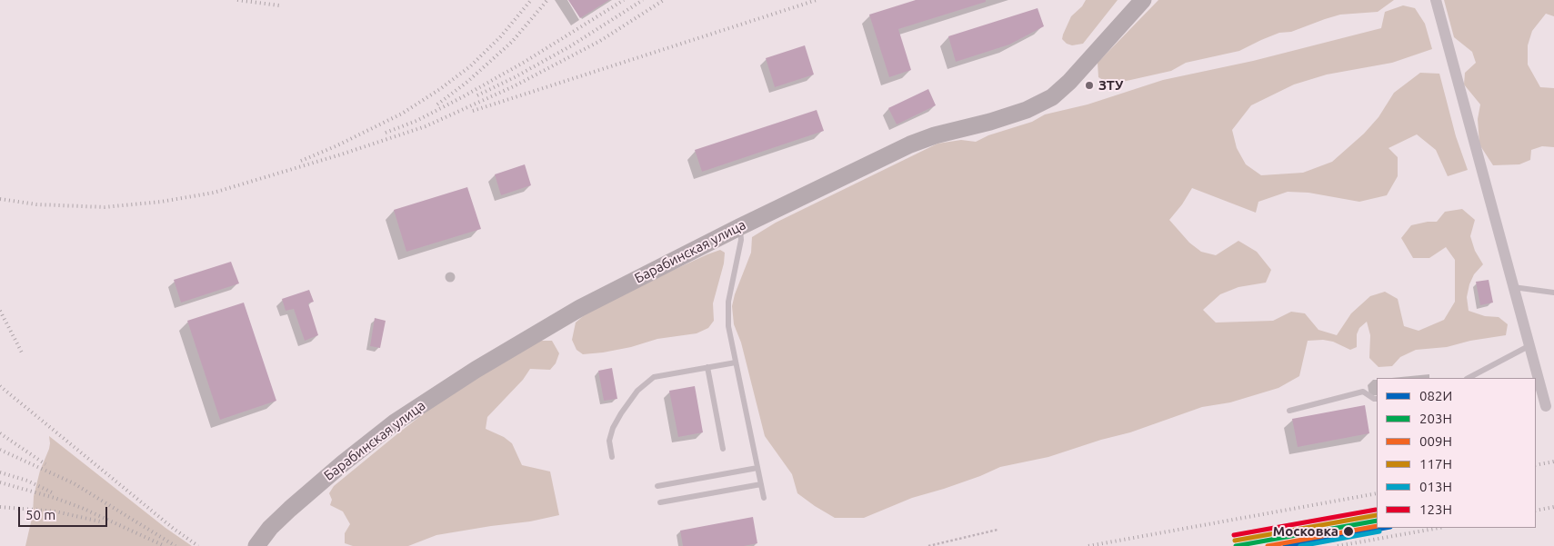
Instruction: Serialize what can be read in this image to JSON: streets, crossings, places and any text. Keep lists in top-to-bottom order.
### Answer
{
  "streets": {
    "main road": ["Барабинская улица"]
  },
  "places": ["ЗТУ", "Московка"],
  "lines": [
    "transit line 123Н",
    "transit line 117Н",
    "transit line 203Н",
    "transit line 009Н",
    "transit line 082И",
    "transit line 013Н"
  ],
  "legend": [
    "082И",
    "203Н",
    "009Н",
    "117Н",
    "013Н",
    "123Н"
  ],
  "scale_bar": "50 m"
}
